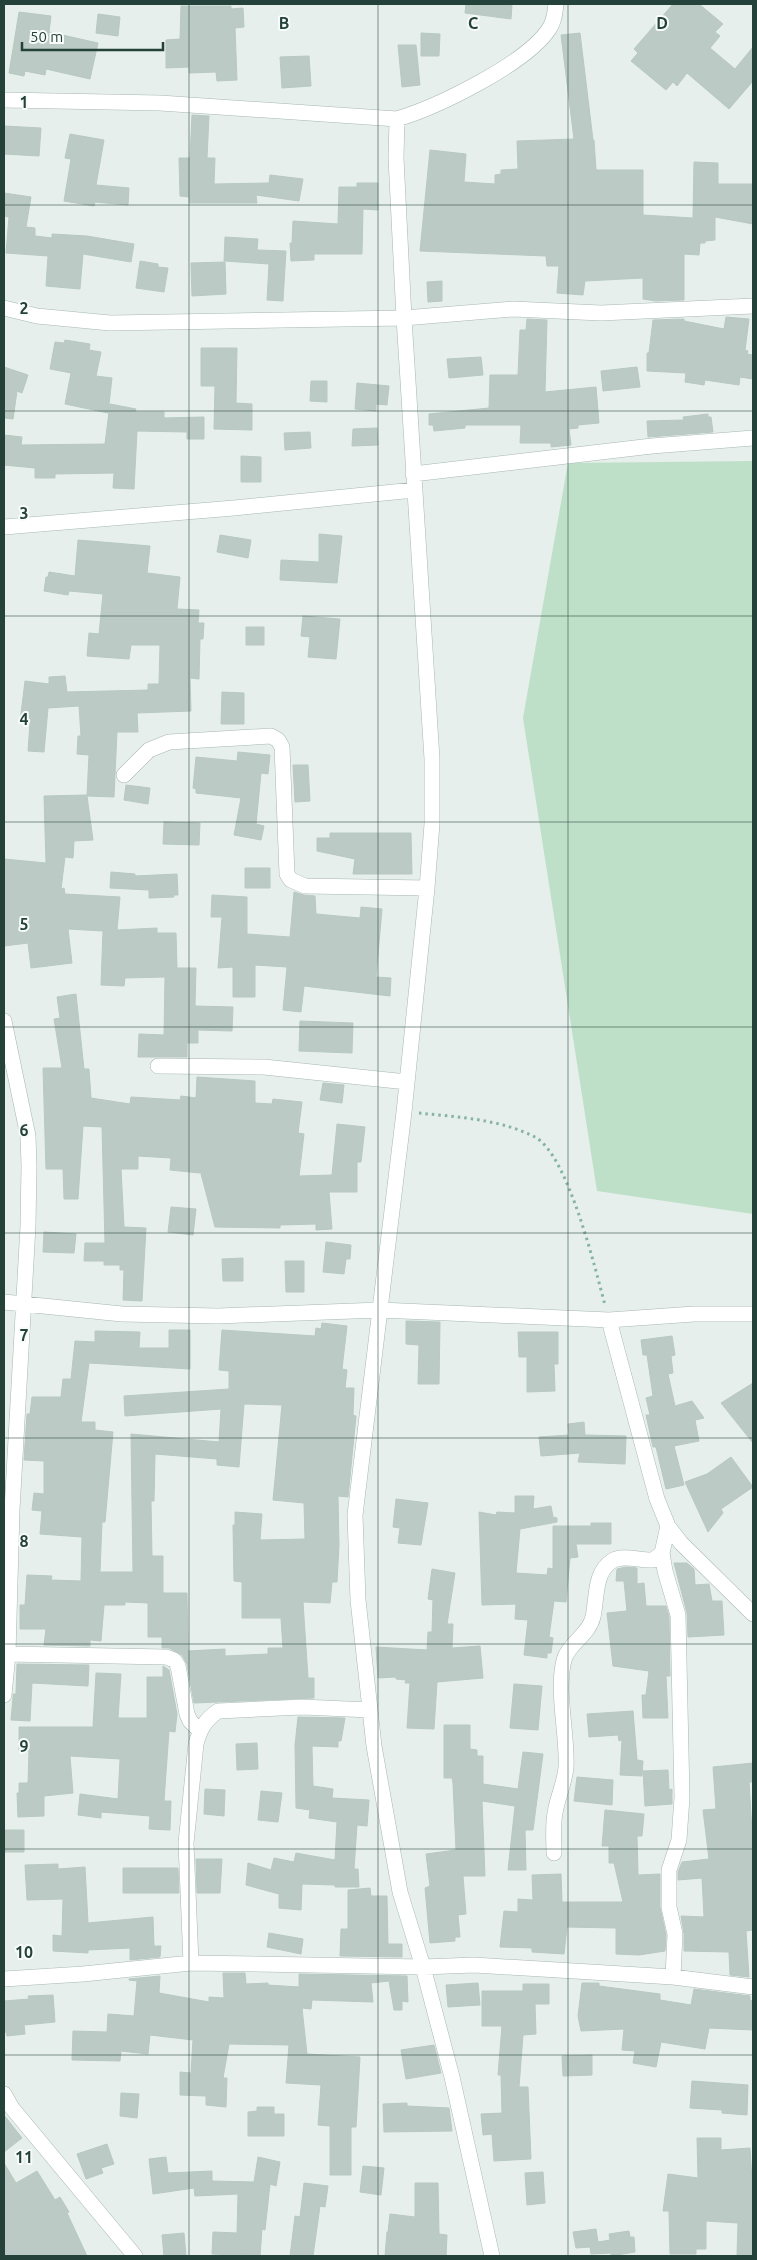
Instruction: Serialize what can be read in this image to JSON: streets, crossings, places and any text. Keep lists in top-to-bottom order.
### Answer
{
  "scale_bar": "50 m",
  "grid": {
    "columns": ["B", "C", "D"],
    "rows": [
      "1",
      "2",
      "3",
      "4",
      "5",
      "6",
      "7",
      "8",
      "9",
      "10",
      "11"
    ]
  }
}
